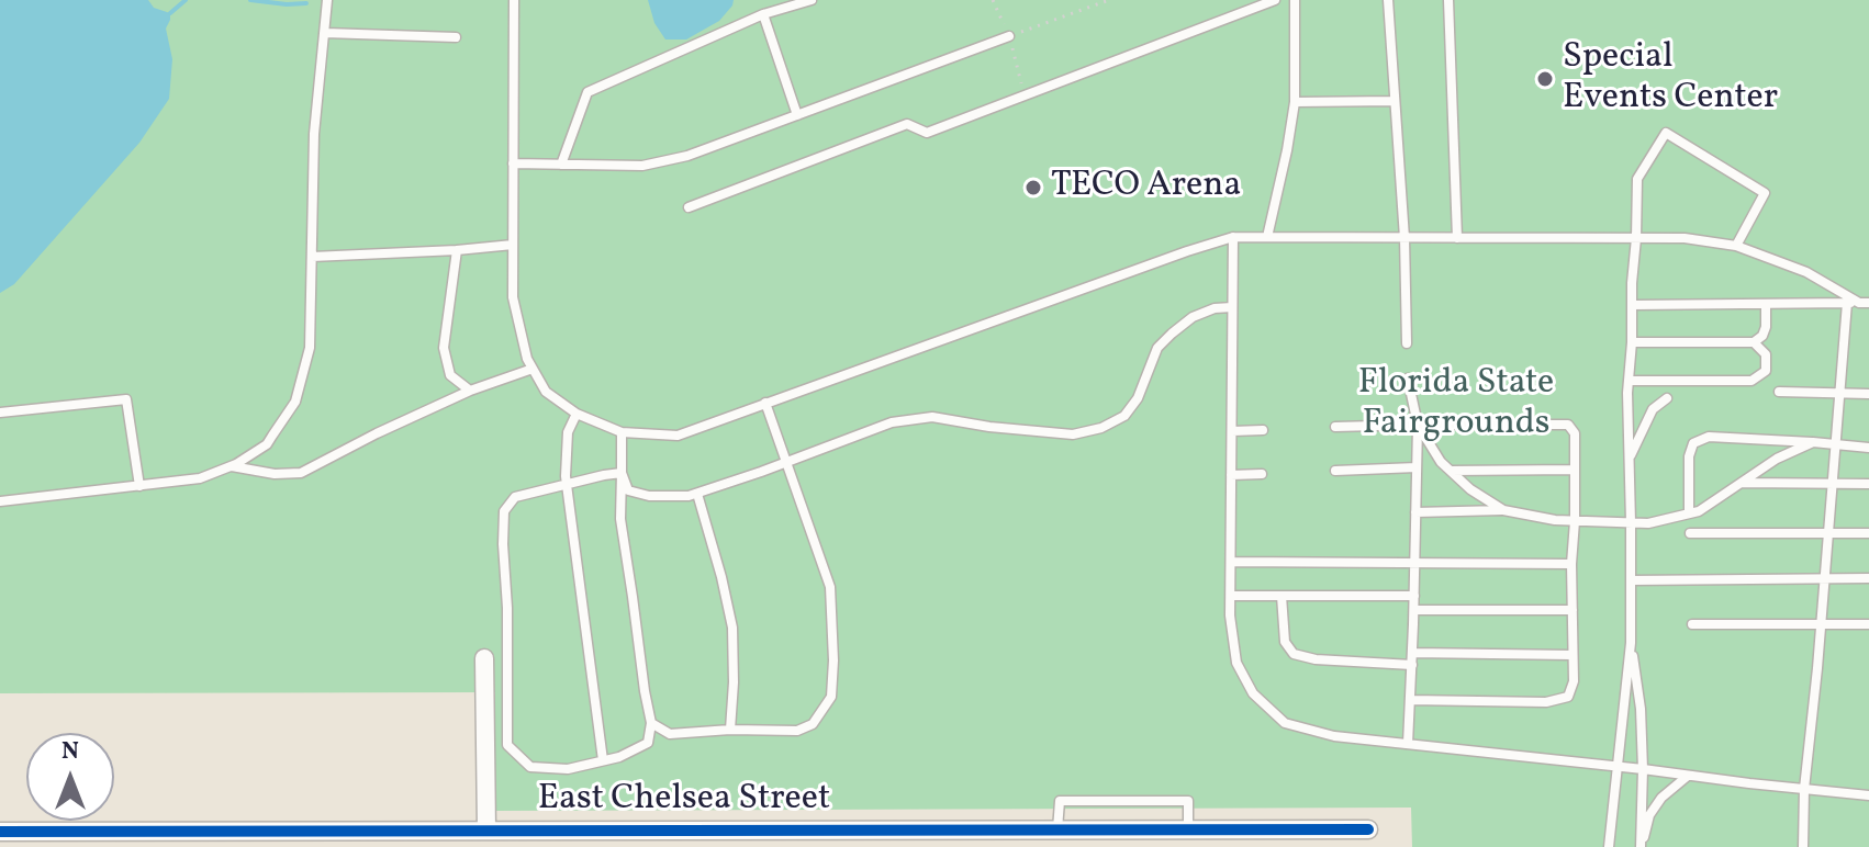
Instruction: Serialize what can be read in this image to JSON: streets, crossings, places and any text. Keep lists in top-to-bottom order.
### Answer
{
  "streets": {
    "street": ["East Chelsea Street"]
  },
  "parks": ["Florida State Fairgrounds"],
  "places": ["Special Events Center", "TECO Arena"],
  "north": "top"
}
